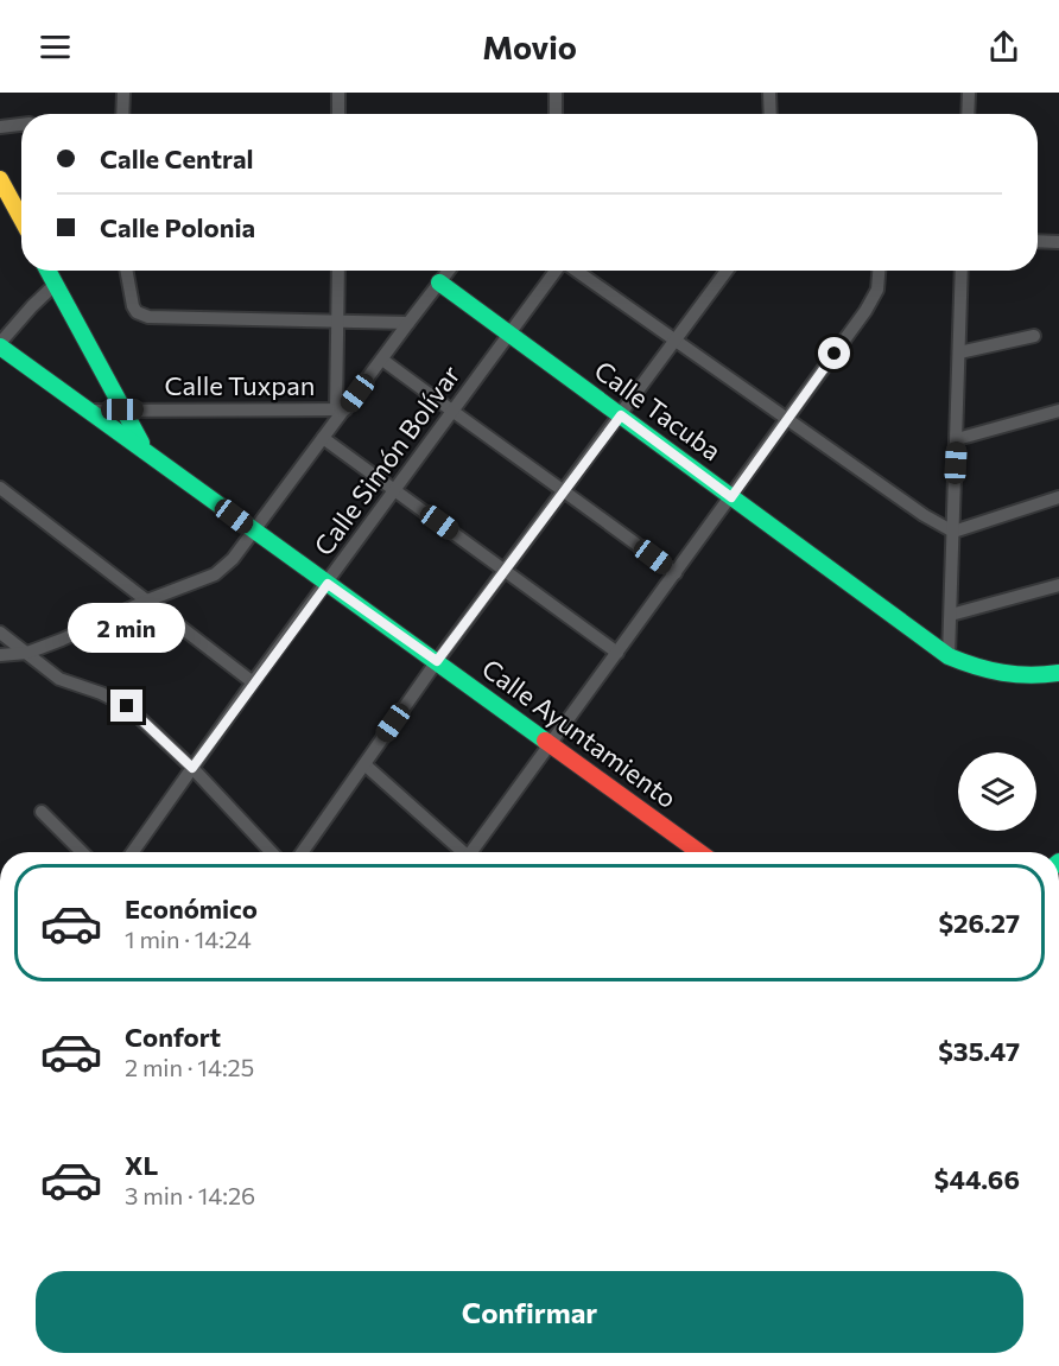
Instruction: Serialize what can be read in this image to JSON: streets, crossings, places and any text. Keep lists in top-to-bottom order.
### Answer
{
  "streets": {
    "street": [
      "Calle Tuxpan",
      "Calle Tacuba",
      "Calle Simón Bolívar",
      "Calle Ayuntamiento"
    ]
  },
  "crossings": [
    ["Calle Tuxpan", "Calle Ayuntamiento"],
    ["Calle Tacuba", "Calle Simón Bolívar"],
    ["Calle Simón Bolívar", "Calle Ayuntamiento"]
  ],
  "page": {
    "header": "Movio",
    "banner": ["Calle Central", "Calle Polonia"],
    "bubble": "2 min",
    "list": [
      {
        "name": "Económico",
        "note": "1 min · 14:24",
        "value": "$26.27"
      },
      {
        "name": "Confort",
        "note": "2 min · 14:25",
        "value": "$35.47"
      },
      {
        "name": "XL",
        "note": "3 min · 14:26",
        "value": "$44.66"
      }
    ],
    "buttons": "Confirmar"
  }
}
